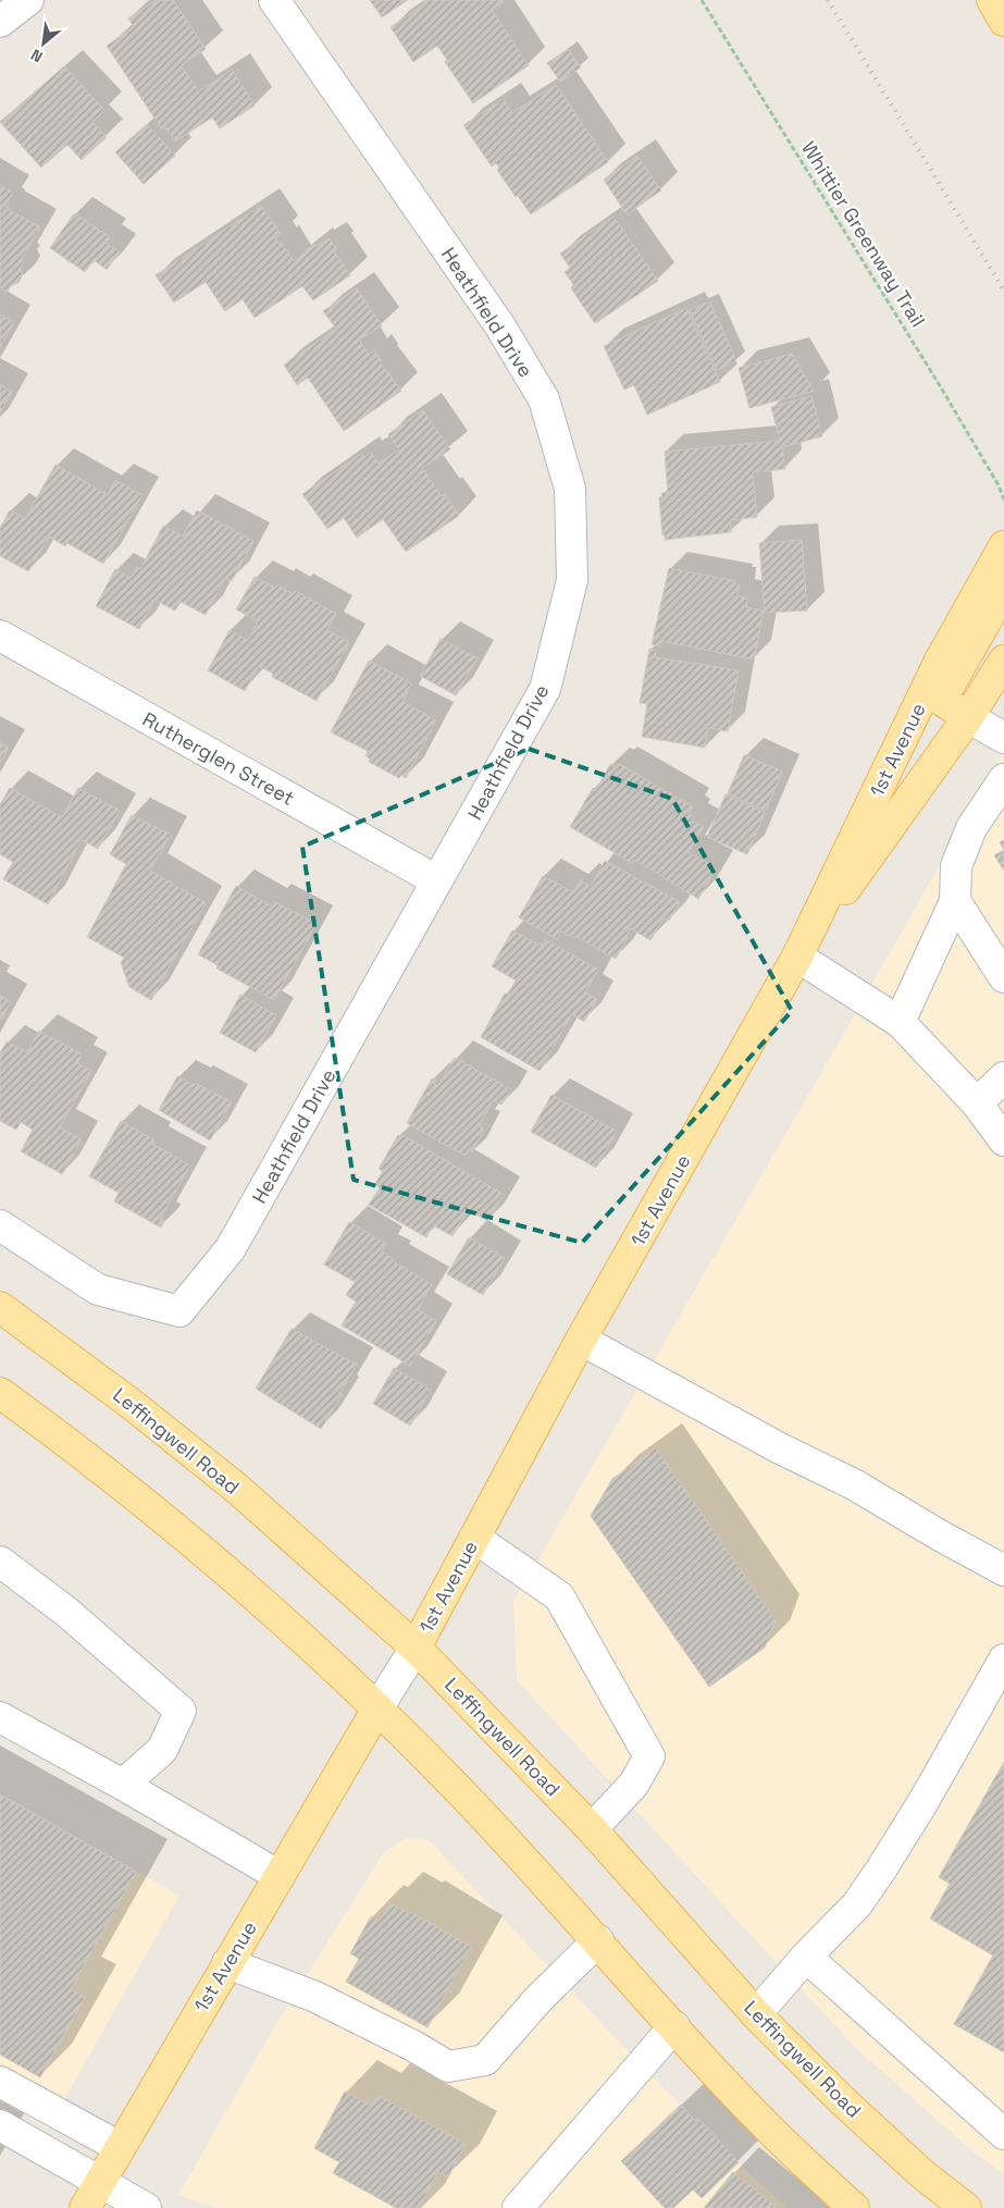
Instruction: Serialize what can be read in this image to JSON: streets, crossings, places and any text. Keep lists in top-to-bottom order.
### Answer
{
  "streets": {
    "main road": ["1st Avenue", "Leffingwell Road"],
    "street": ["Heathfield Drive", "Rutherglen Street"],
    "path": ["Whittier Greenway Trail"]
  },
  "crossings": [
    ["Heathfield Drive", "Rutherglen Street"],
    ["1st Avenue", "Leffingwell Road"]
  ],
  "north": "bottom left"
}
